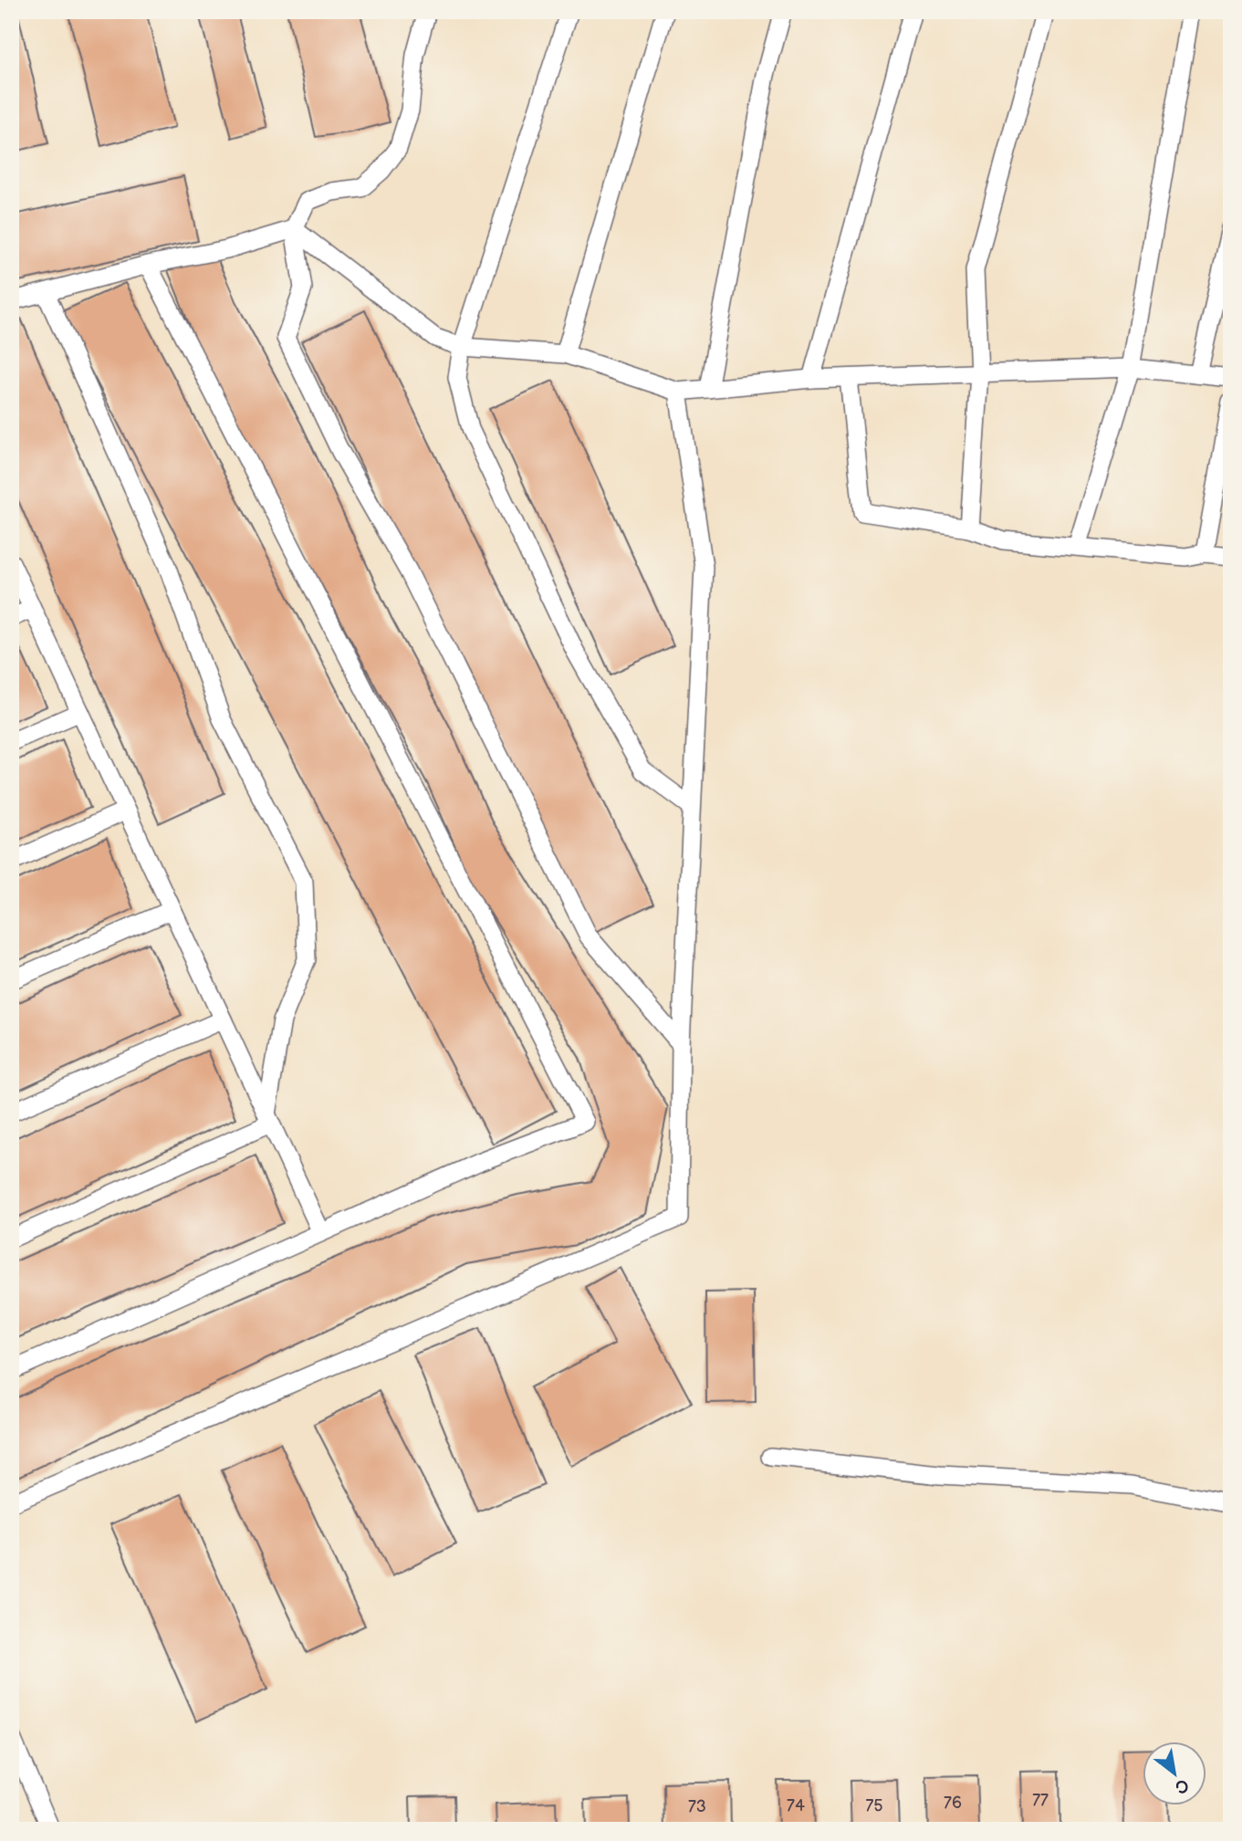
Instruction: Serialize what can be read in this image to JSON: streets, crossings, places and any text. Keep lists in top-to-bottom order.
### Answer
{
  "house_numbers": [
    "77",
    "76",
    "74",
    "75",
    "73"
  ],
  "north": "bottom right"
}
